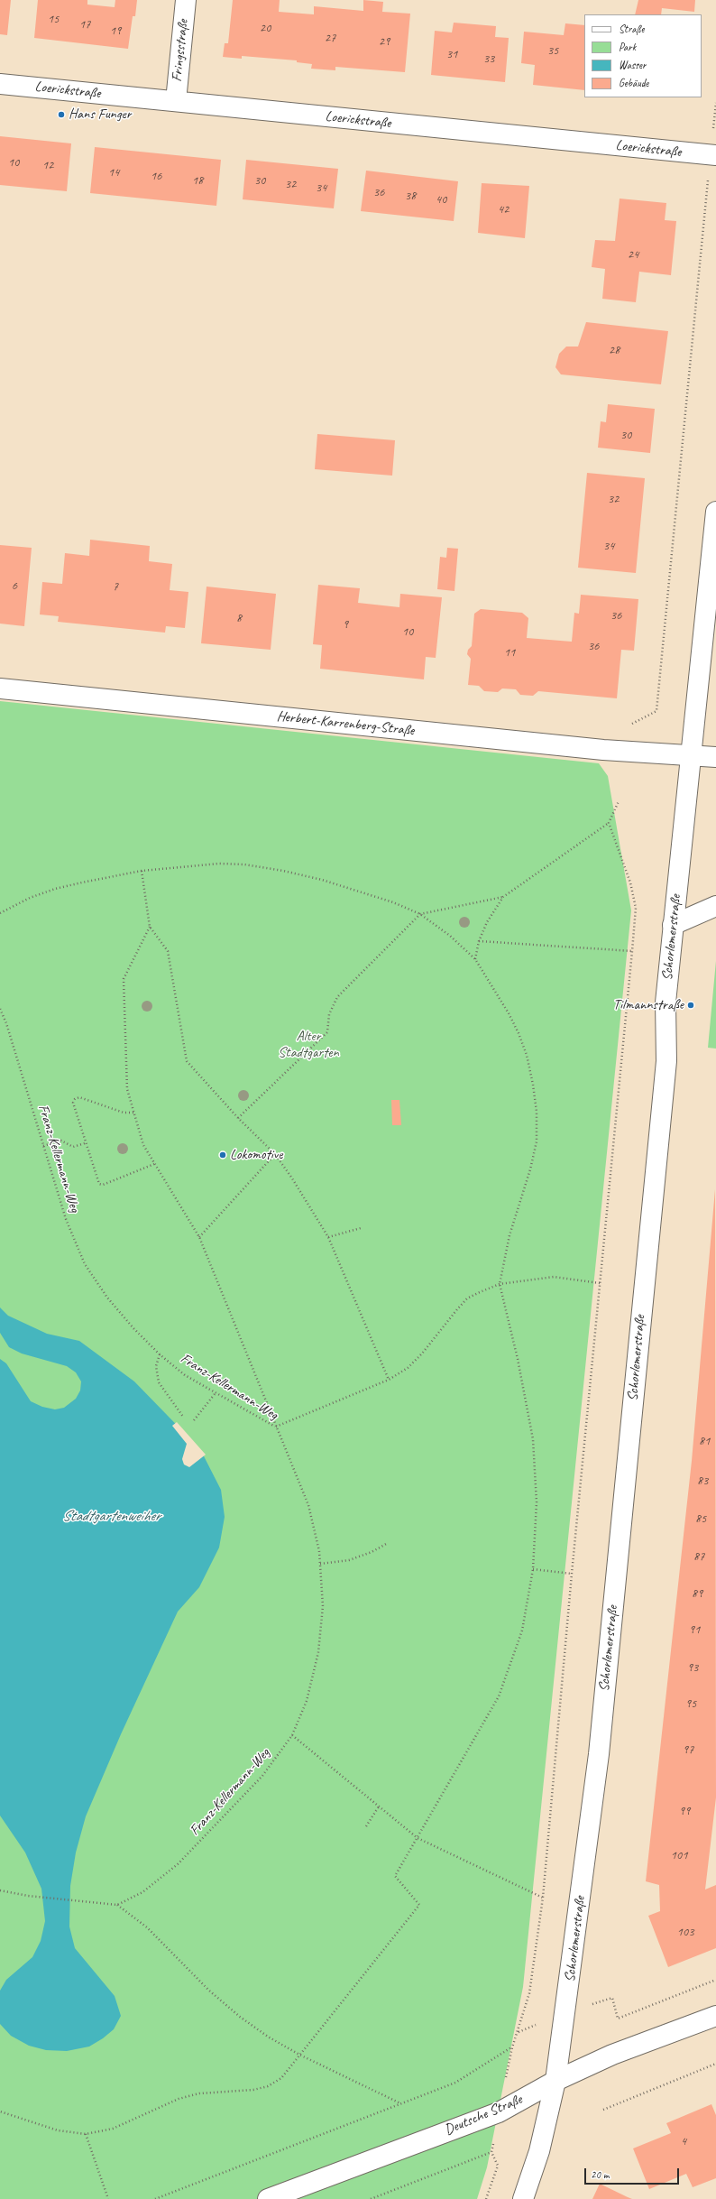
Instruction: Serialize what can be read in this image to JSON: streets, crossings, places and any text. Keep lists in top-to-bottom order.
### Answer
{
  "streets": {
    "street": [
      "Fringsstraße",
      "Loerickstraße",
      "Herbert-Karrenberg-Straße",
      "Schorlemerstraße",
      "Deutsche Straße"
    ],
    "path": ["Franz-Kellermann-Weg"]
  },
  "crossings": [
    ["Fringsstraße", "Loerickstraße"],
    ["Herbert-Karrenberg-Straße", "Schorlemerstraße"],
    ["Schorlemerstraße", "Deutsche Straße"]
  ],
  "water": ["Stadtgartenweiher"],
  "parks": ["Alter Stadtgarten"],
  "places": ["Hans Funger", "Tilmannstraße", "Lokomotive"],
  "house_numbers": [
    "15",
    "17",
    "20",
    "19",
    "27",
    "29",
    "35",
    "31",
    "33",
    "10",
    "12",
    "14",
    "16",
    "18",
    "30",
    "32",
    "34",
    "36",
    "38",
    "40",
    "42",
    "24",
    "28",
    "30",
    "32",
    "34",
    "6",
    "7",
    "36",
    "8",
    "9",
    "10",
    "36",
    "11",
    "81",
    "83",
    "85",
    "87",
    "89",
    "91",
    "93",
    "95",
    "97",
    "99",
    "101",
    "103",
    "4"
  ],
  "legend": [
    "Straße",
    "Park",
    "Wasser",
    "Gebäude"
  ],
  "scale_bar": "20 m"
}
